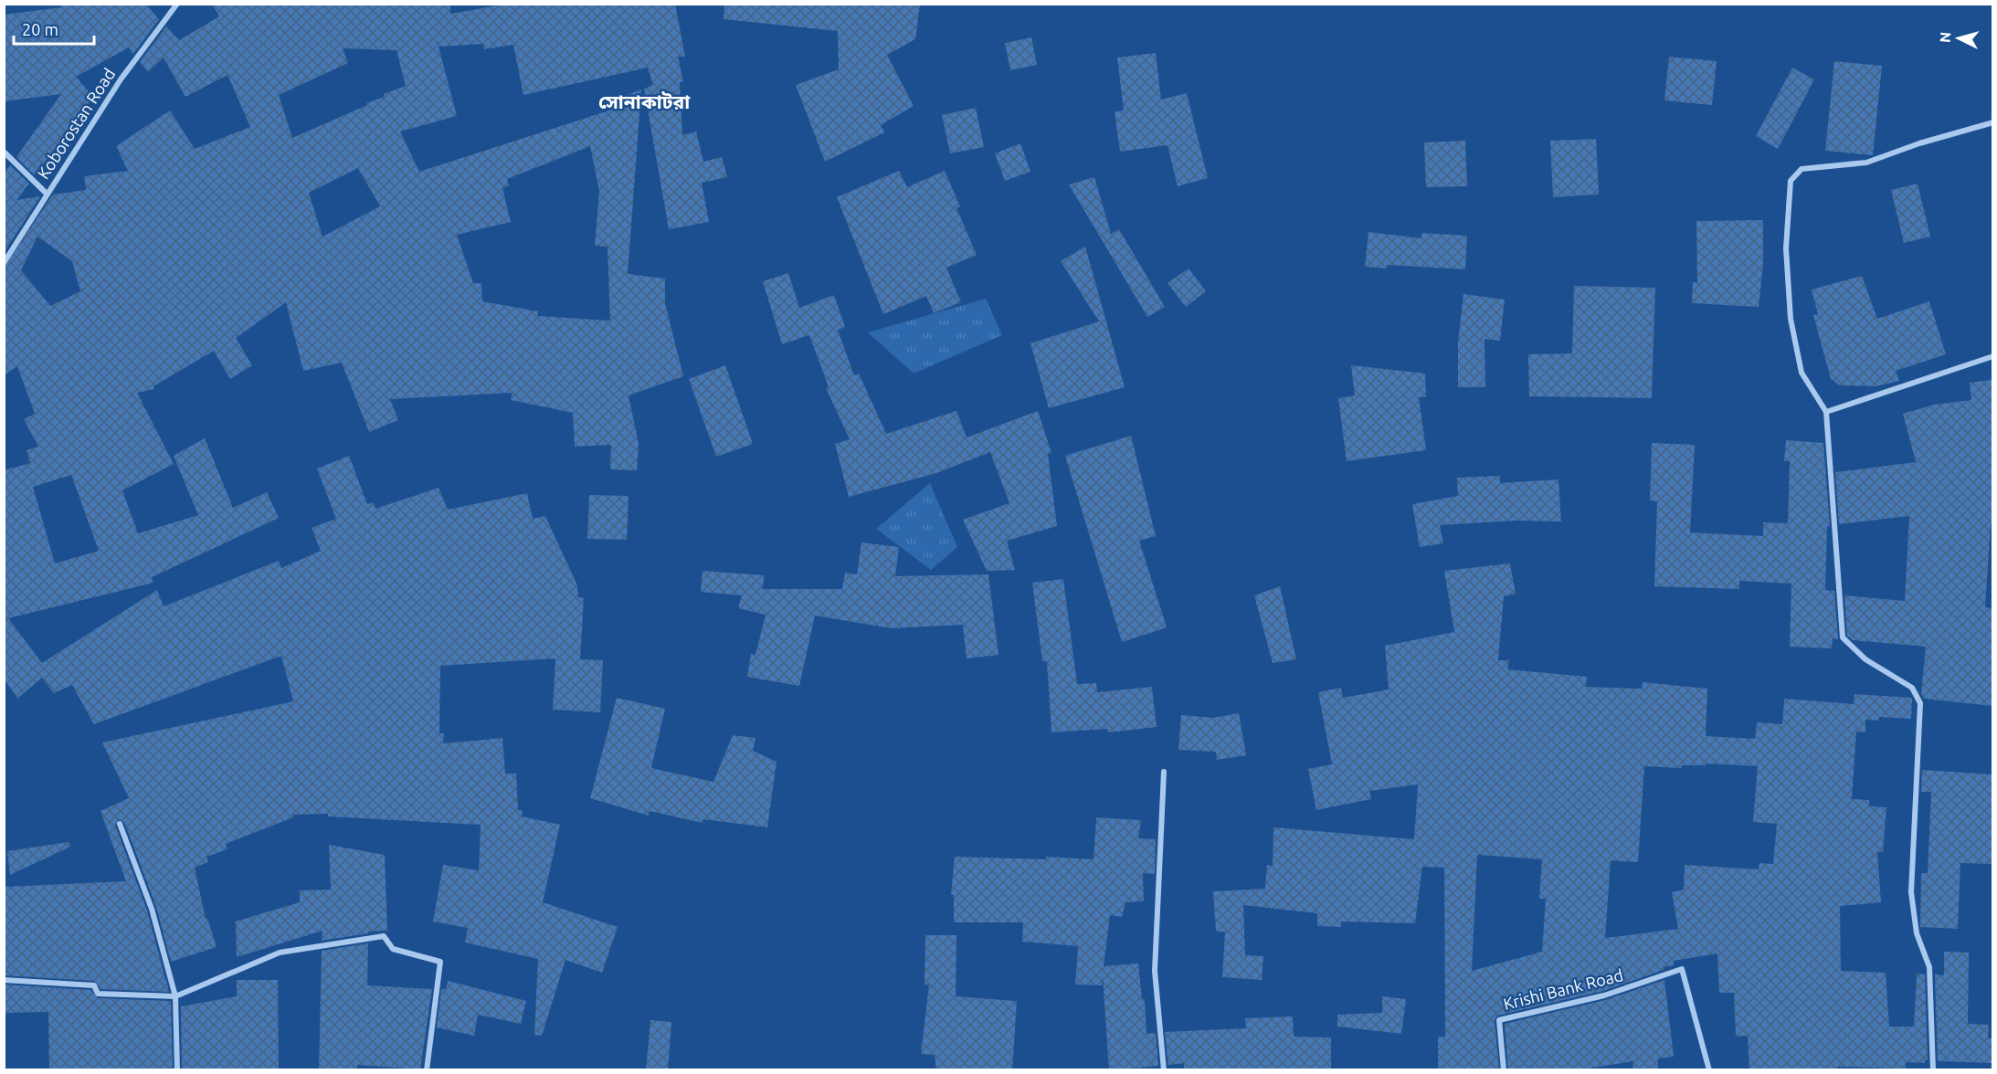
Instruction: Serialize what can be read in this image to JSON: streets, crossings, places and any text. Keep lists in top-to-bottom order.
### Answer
{
  "streets": {
    "street": ["Koborostan Road", "Krishi Bank Road"]
  },
  "districts": ["সোনাকাটরা"],
  "scale_bar": "20 m",
  "north": "left"
}
